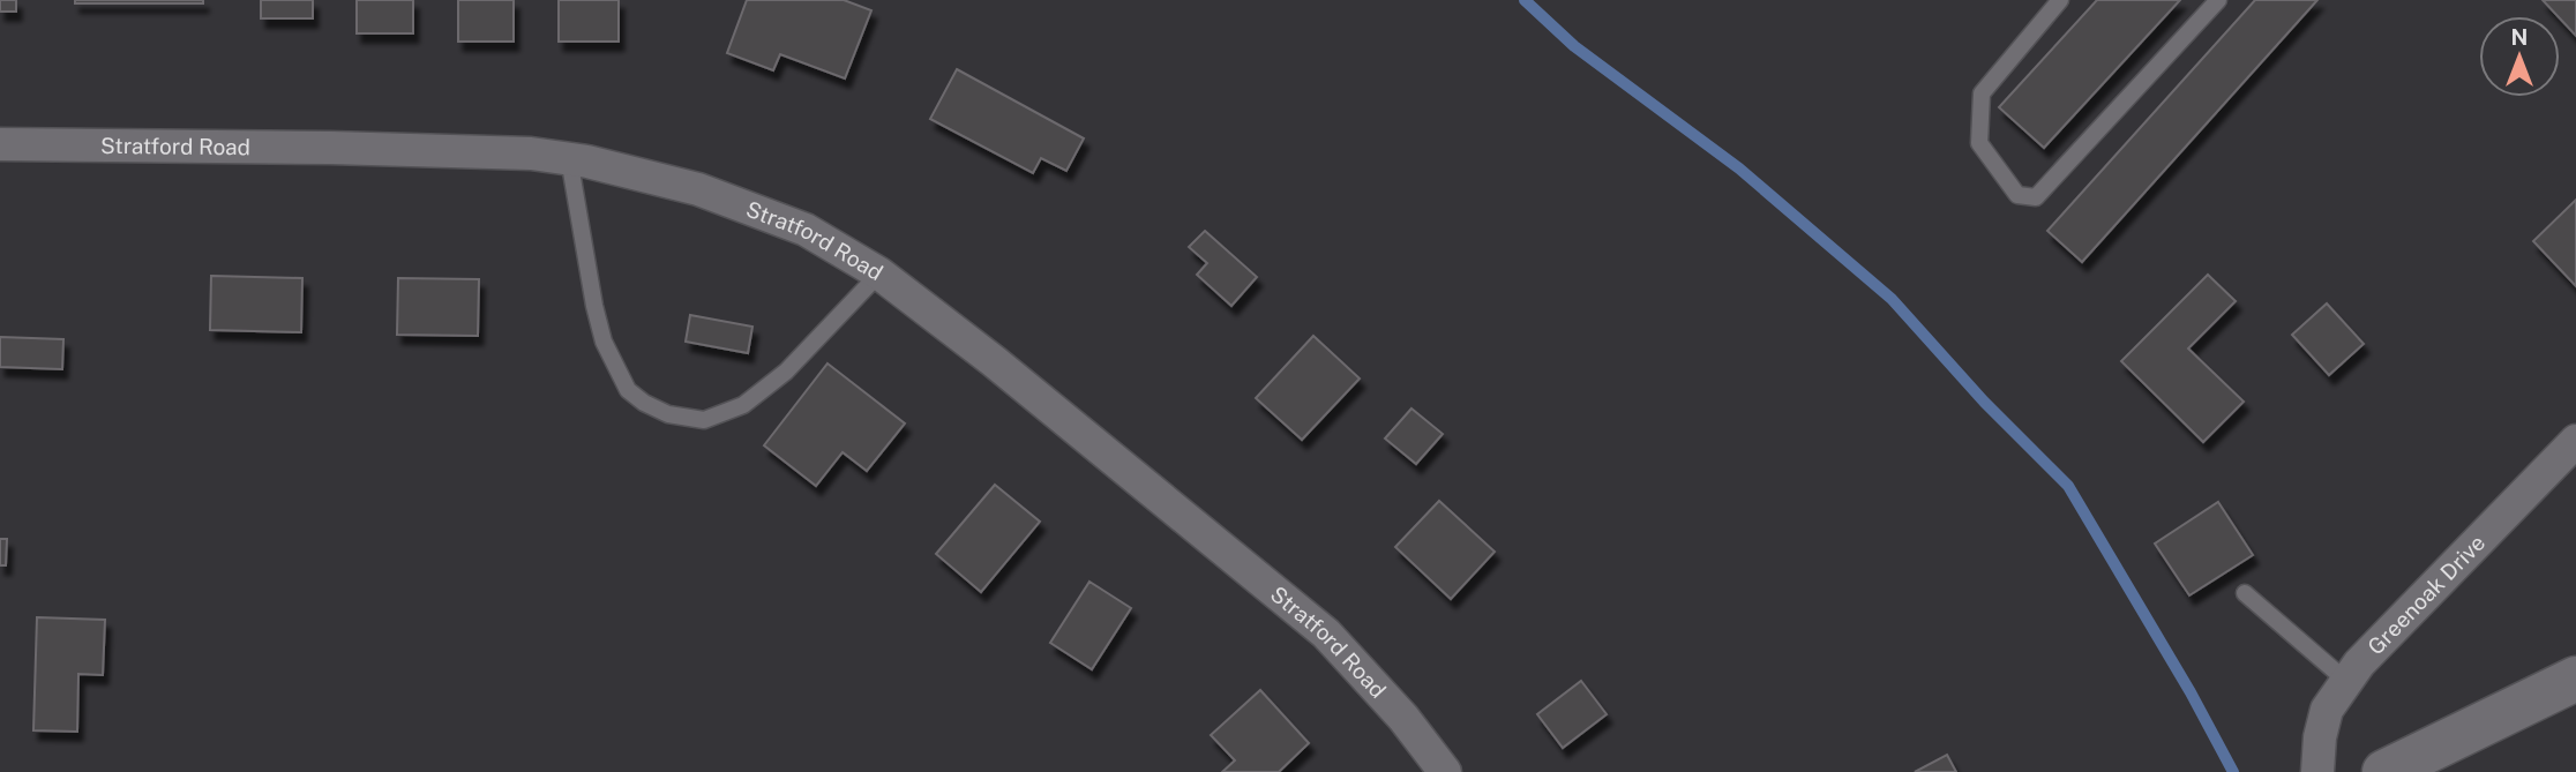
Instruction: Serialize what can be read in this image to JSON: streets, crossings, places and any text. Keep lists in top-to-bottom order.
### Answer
{
  "streets": {
    "street": ["Stratford Road", "Greenoak Drive"]
  },
  "north": "top"
}
